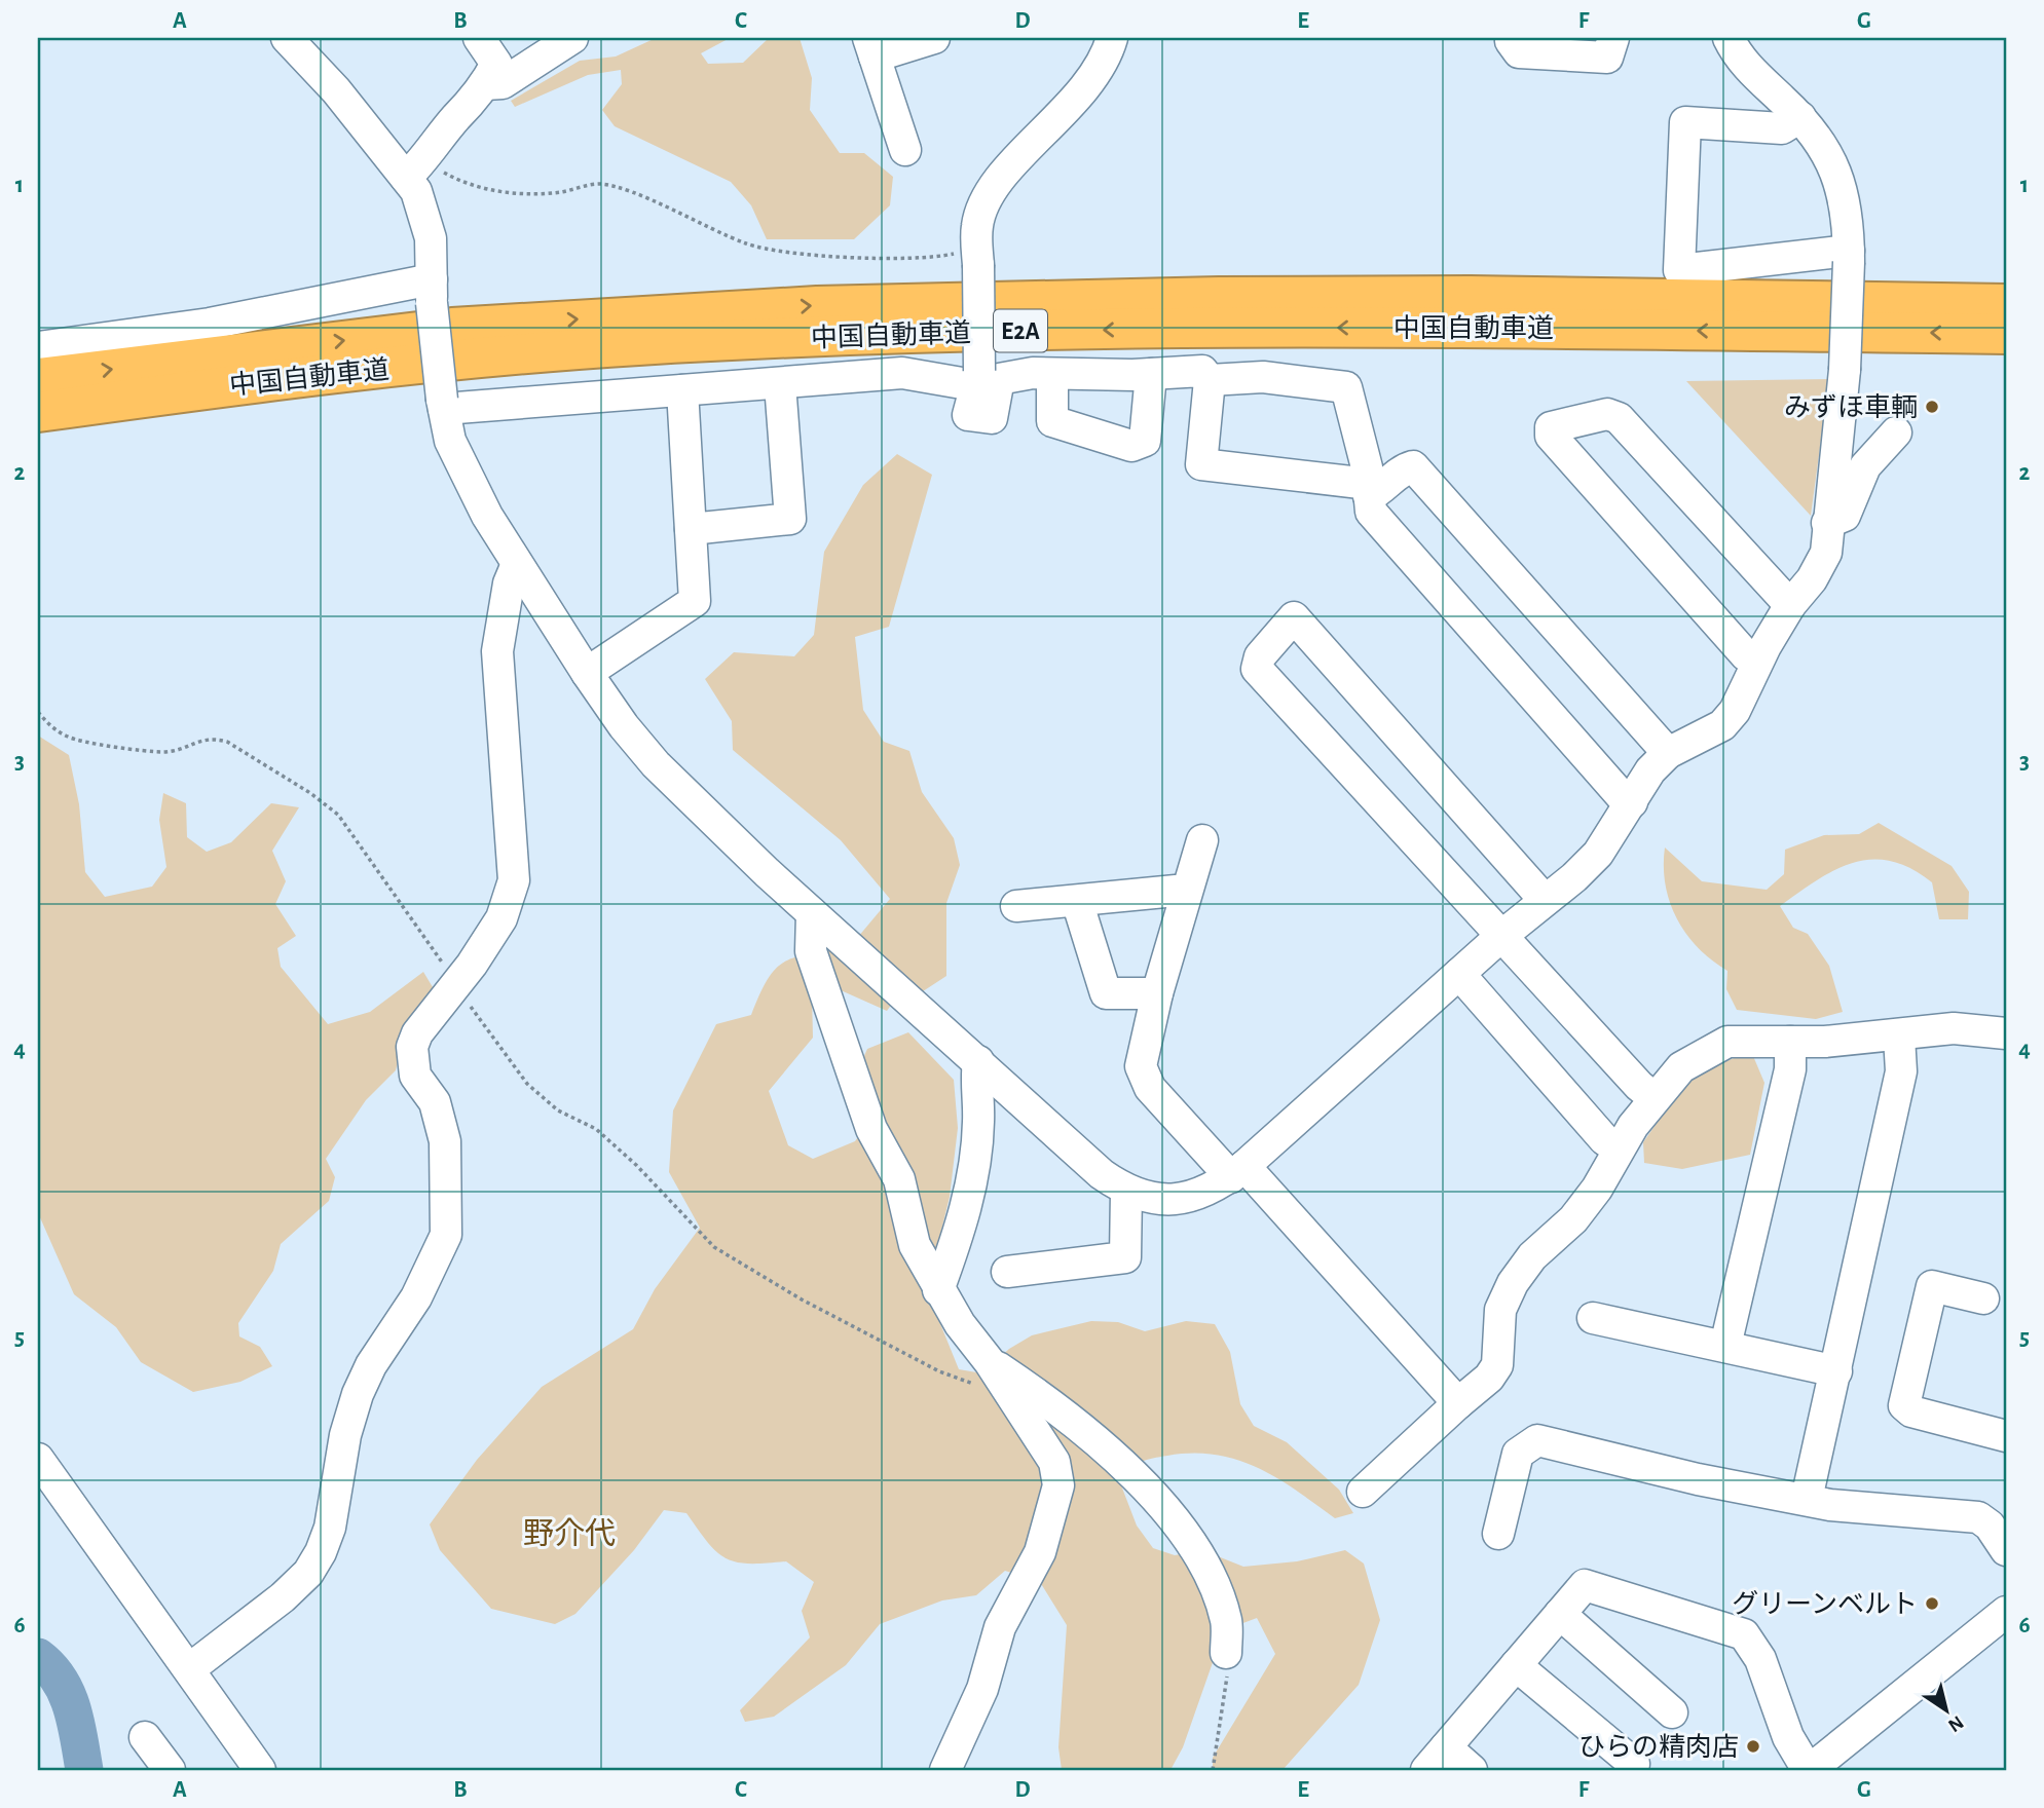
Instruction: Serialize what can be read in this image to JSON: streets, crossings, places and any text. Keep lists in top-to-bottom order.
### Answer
{
  "streets": {
    "highway": ["中国自動車道", "E2A"]
  },
  "districts": ["野介代"],
  "places": ["みずほ車輌", "グリーンベルト", "ひらの精肉店"],
  "north": "bottom right",
  "grid": {
    "columns": [
      "A",
      "B",
      "C",
      "D",
      "E",
      "F",
      "G"
    ],
    "rows": [
      "1",
      "2",
      "3",
      "4",
      "5",
      "6"
    ]
  }
}
